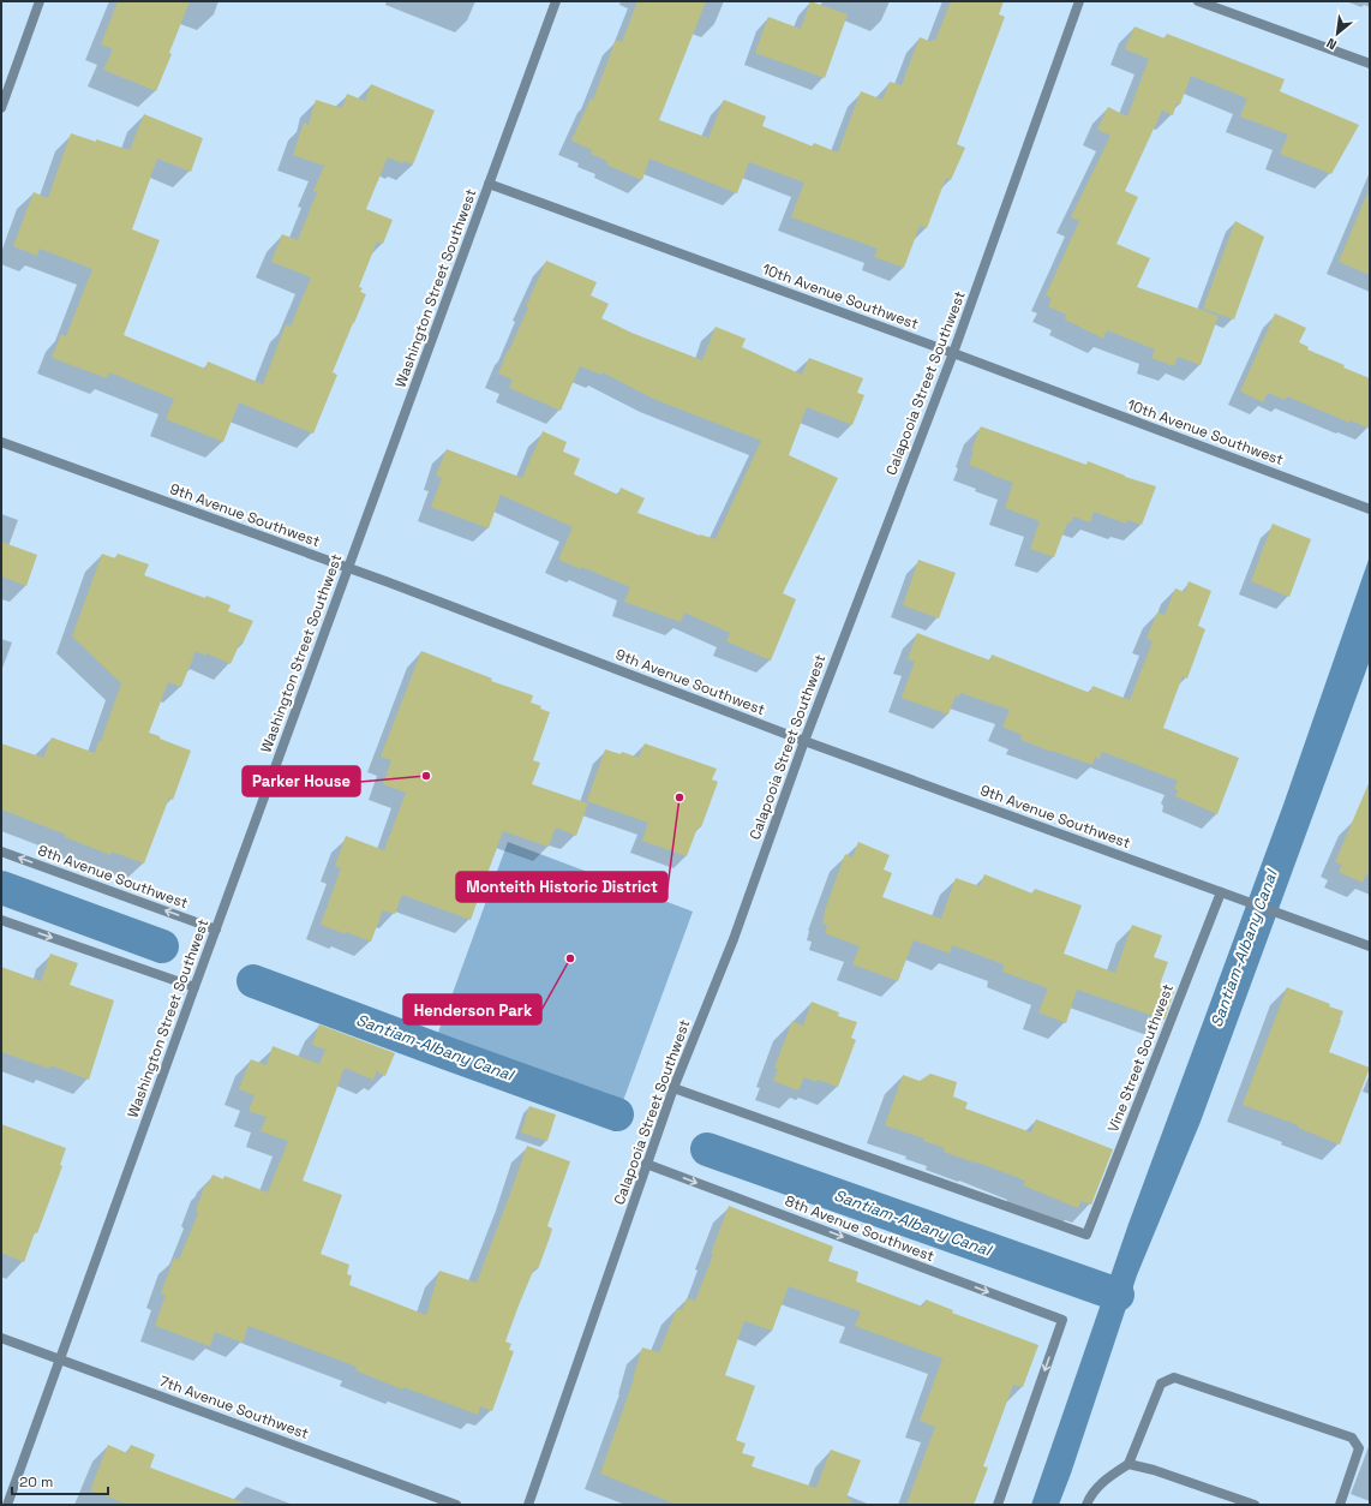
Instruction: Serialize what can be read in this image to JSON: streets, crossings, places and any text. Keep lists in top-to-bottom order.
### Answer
{
  "streets": {
    "street": [
      "Washington Street Southwest",
      "10th Avenue Southwest",
      "Calapooia Street Southwest",
      "9th Avenue Southwest",
      "8th Avenue Southwest",
      "Vine Street Southwest",
      "7th Avenue Southwest"
    ]
  },
  "crossings": [
    ["Washington Street Southwest", "10th Avenue Southwest"],
    ["Washington Street Southwest", "9th Avenue Southwest"],
    ["Washington Street Southwest", "8th Avenue Southwest"],
    ["Washington Street Southwest", "7th Avenue Southwest"],
    ["10th Avenue Southwest", "Calapooia Street Southwest"],
    ["Calapooia Street Southwest", "9th Avenue Southwest"],
    ["Calapooia Street Southwest", "8th Avenue Southwest"],
    ["Calapooia Street Southwest", "Vine Street Southwest"],
    ["9th Avenue Southwest", "Vine Street Southwest"]
  ],
  "water": ["Santiam-Albany Canal"],
  "places": ["Parker House", "Monteith Historic District", "Henderson Park"],
  "scale_bar": "20 m",
  "north": "bottom left"
}
